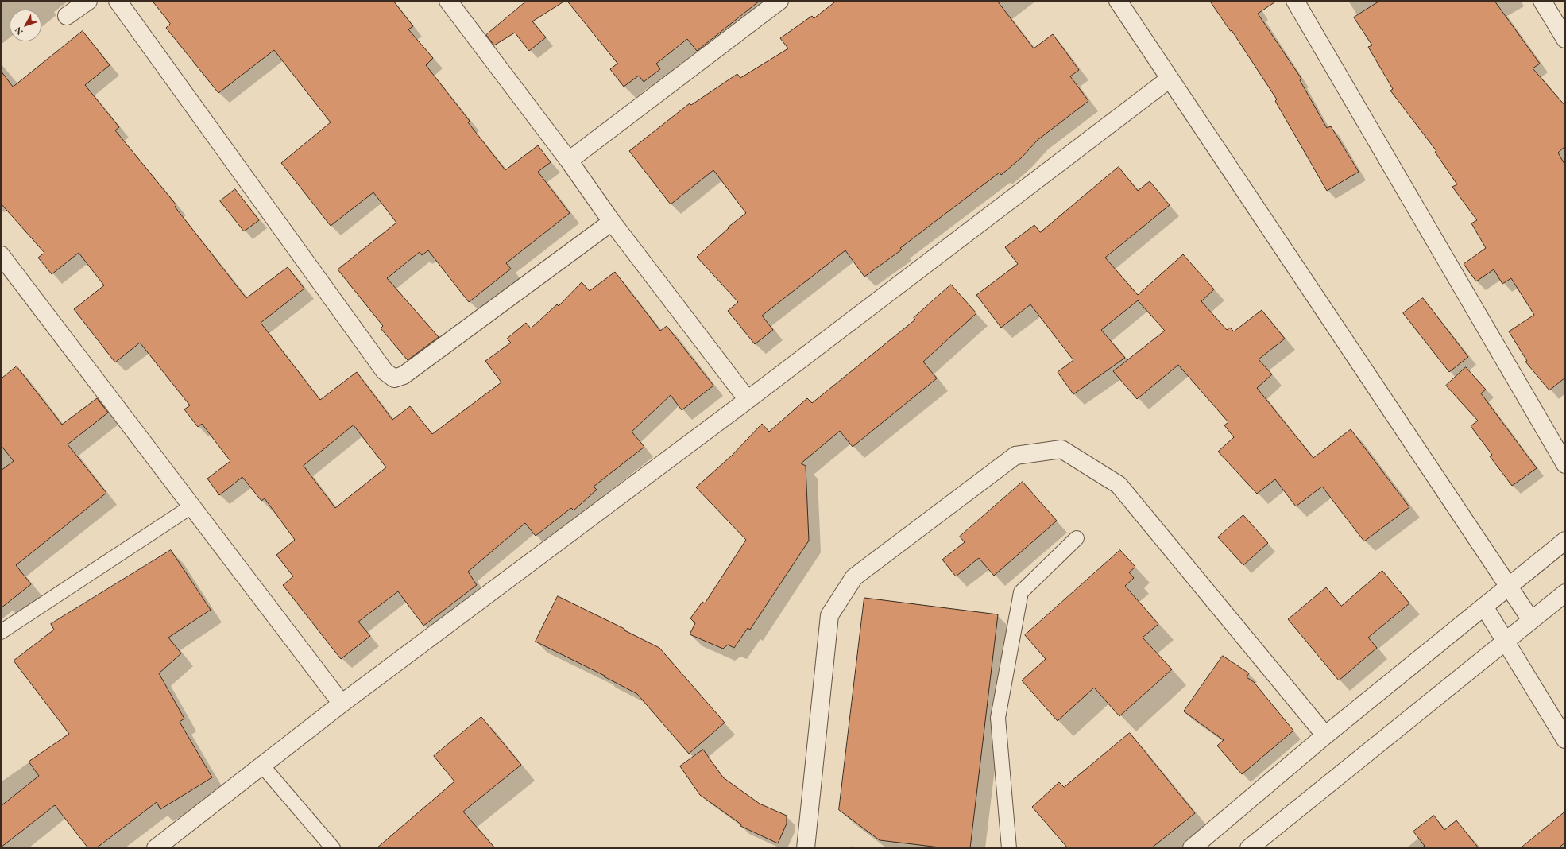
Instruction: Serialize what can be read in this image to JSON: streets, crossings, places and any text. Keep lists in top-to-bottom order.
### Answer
{
  "north": "bottom left"
}
